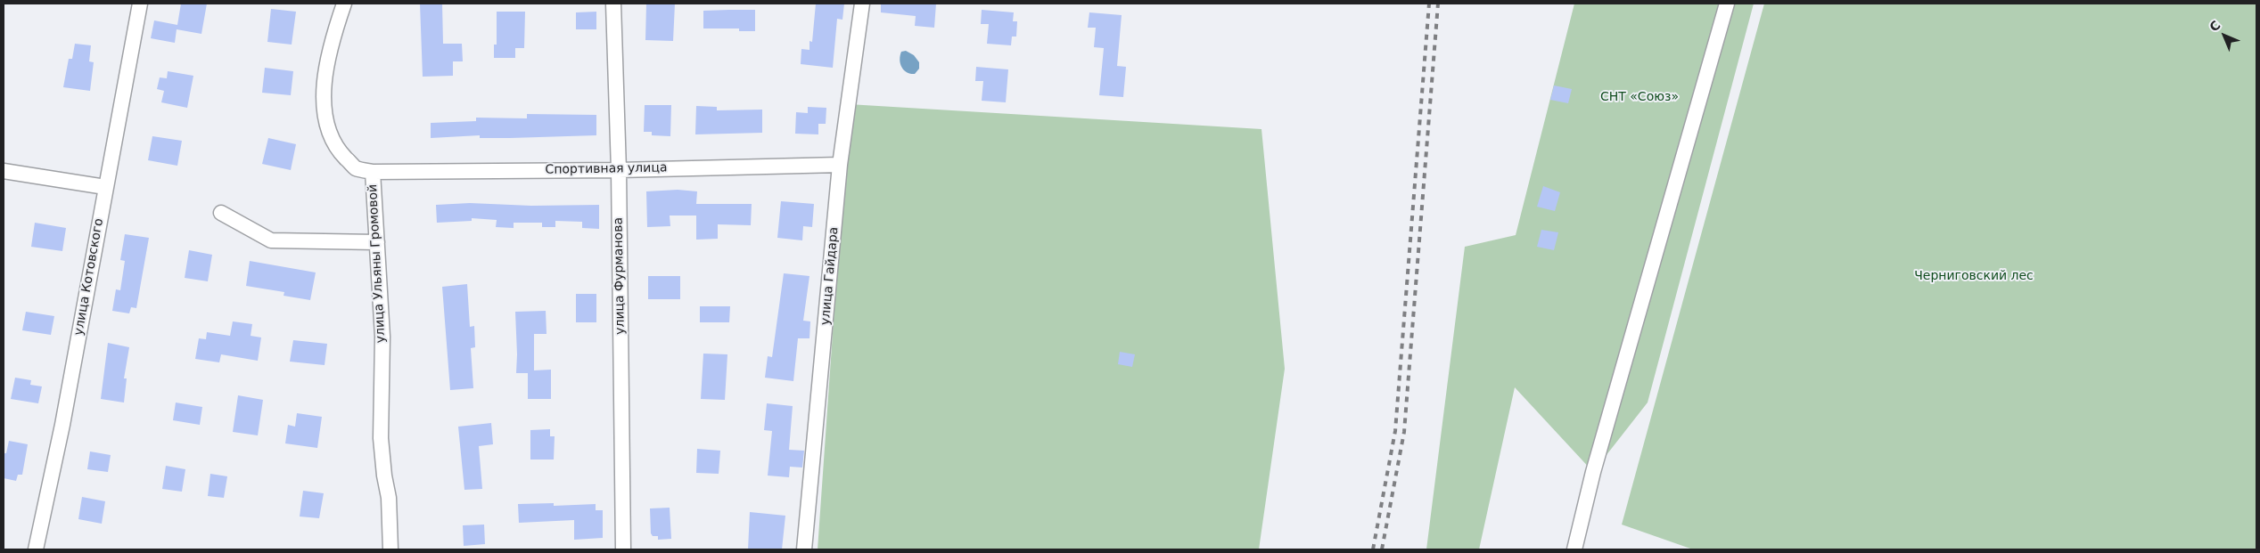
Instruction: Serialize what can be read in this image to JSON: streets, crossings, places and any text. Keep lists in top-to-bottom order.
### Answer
{
  "streets": {
    "street": [
      "Спортивная улица",
      "улица Ульяны Громовой",
      "улица Фурманова",
      "улица Гайдара",
      "улица Котовского"
    ]
  },
  "crossings": [
    ["Спортивная улица", "улица Ульяны Громовой"],
    ["Спортивная улица", "улица Фурманова"],
    ["Спортивная улица", "улица Гайдара"]
  ],
  "parks": ["СНТ «Союз»", "Черниговский лес"],
  "north": "top left"
}
